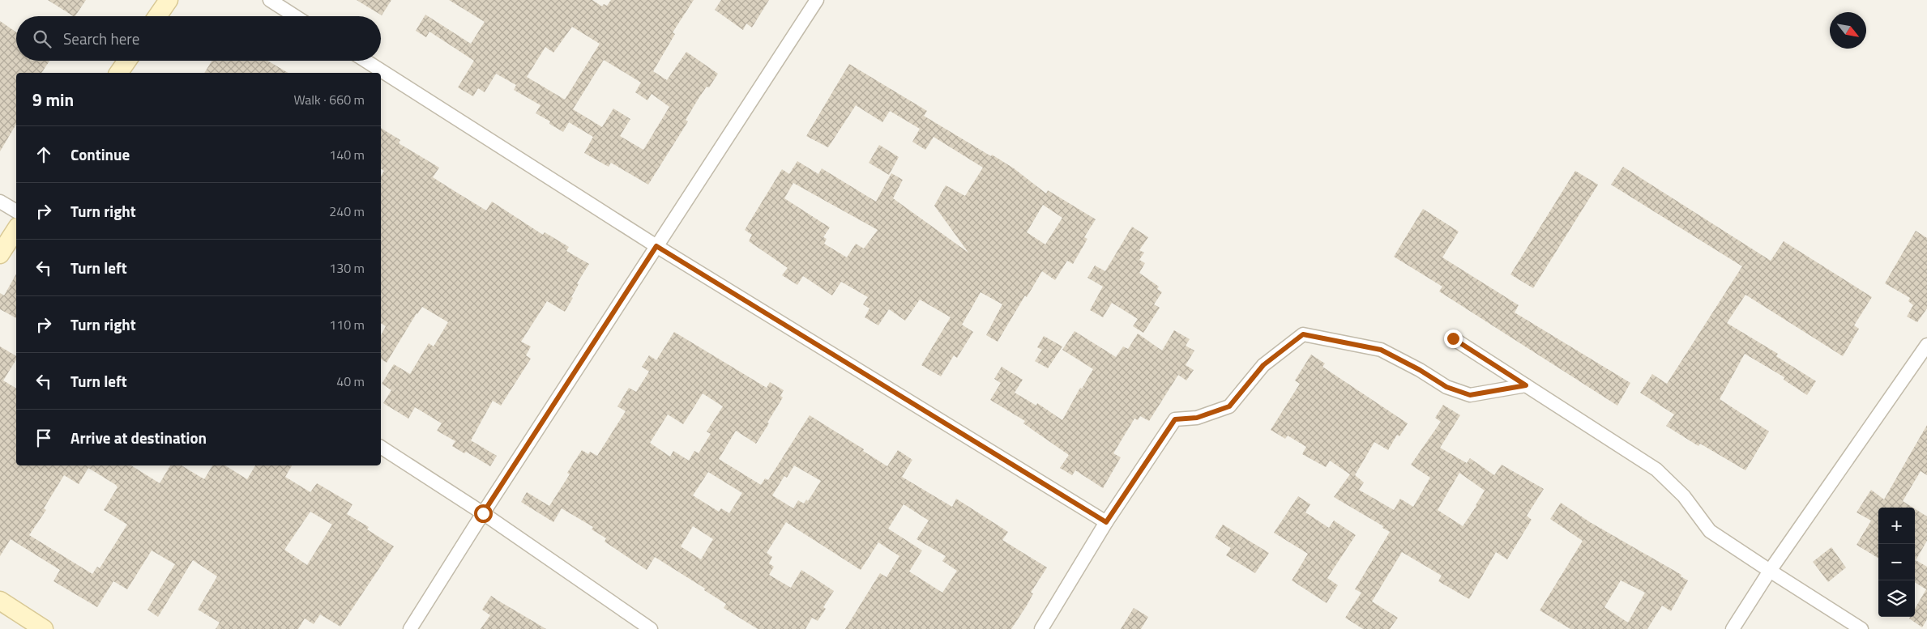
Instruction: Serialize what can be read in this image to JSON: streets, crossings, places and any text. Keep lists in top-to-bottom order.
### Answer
{
  "north": "bottom right",
  "page": {
    "search": "Search here",
    "heading": ["9 min", "Walk · 660 m"],
    "list": [
      ["Continue", "140 m"],
      ["Turn right", "240 m"],
      ["Turn left", "130 m"],
      ["Turn right", "110 m"],
      ["Turn left", "40 m"],
      "Arrive at destination"
    ],
    "map_buttons": ["+", "−"]
  }
}
